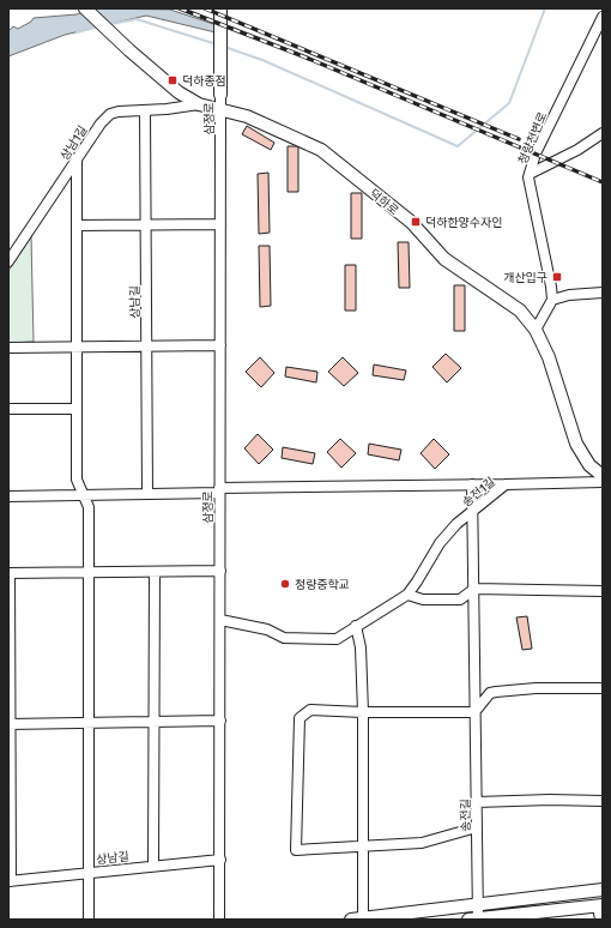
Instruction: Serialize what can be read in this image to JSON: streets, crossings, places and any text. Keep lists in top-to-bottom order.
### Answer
{
  "streets": {
    "main road": ["덕하로"],
    "street": [
      "삼정로",
      "청량천변로",
      "상남1길",
      "상남길",
      "송전1길",
      "송전길"
    ]
  },
  "crossings": [
    ["삼정로", "덕하로"],
    ["삼정로", "상남길"],
    ["삼정로", "송전1길"],
    ["상남1길", "덕하로"],
    ["상남1길", "상남길"],
    ["송전1길", "송전길"]
  ],
  "places": {
    "transit": ["덕하종점", "덕하한양수자인", "개산입구"],
    "other": ["청량중학교"]
  }
}
